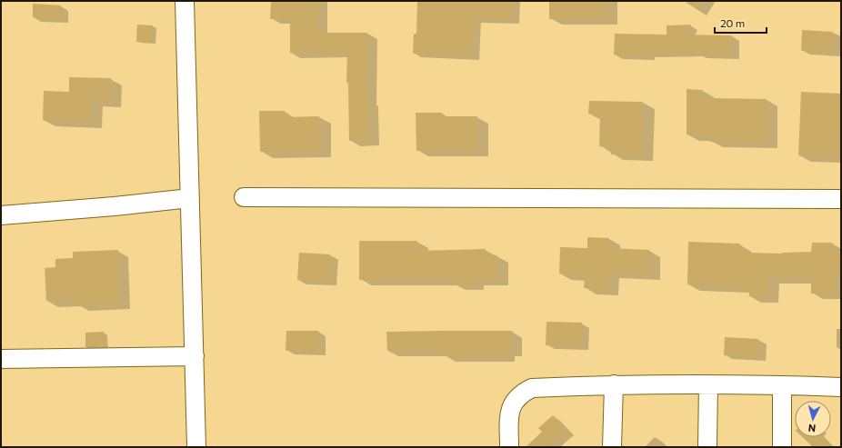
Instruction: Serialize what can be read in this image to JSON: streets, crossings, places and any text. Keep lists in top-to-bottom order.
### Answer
{
  "scale_bar": "20 m",
  "north": "bottom"
}
